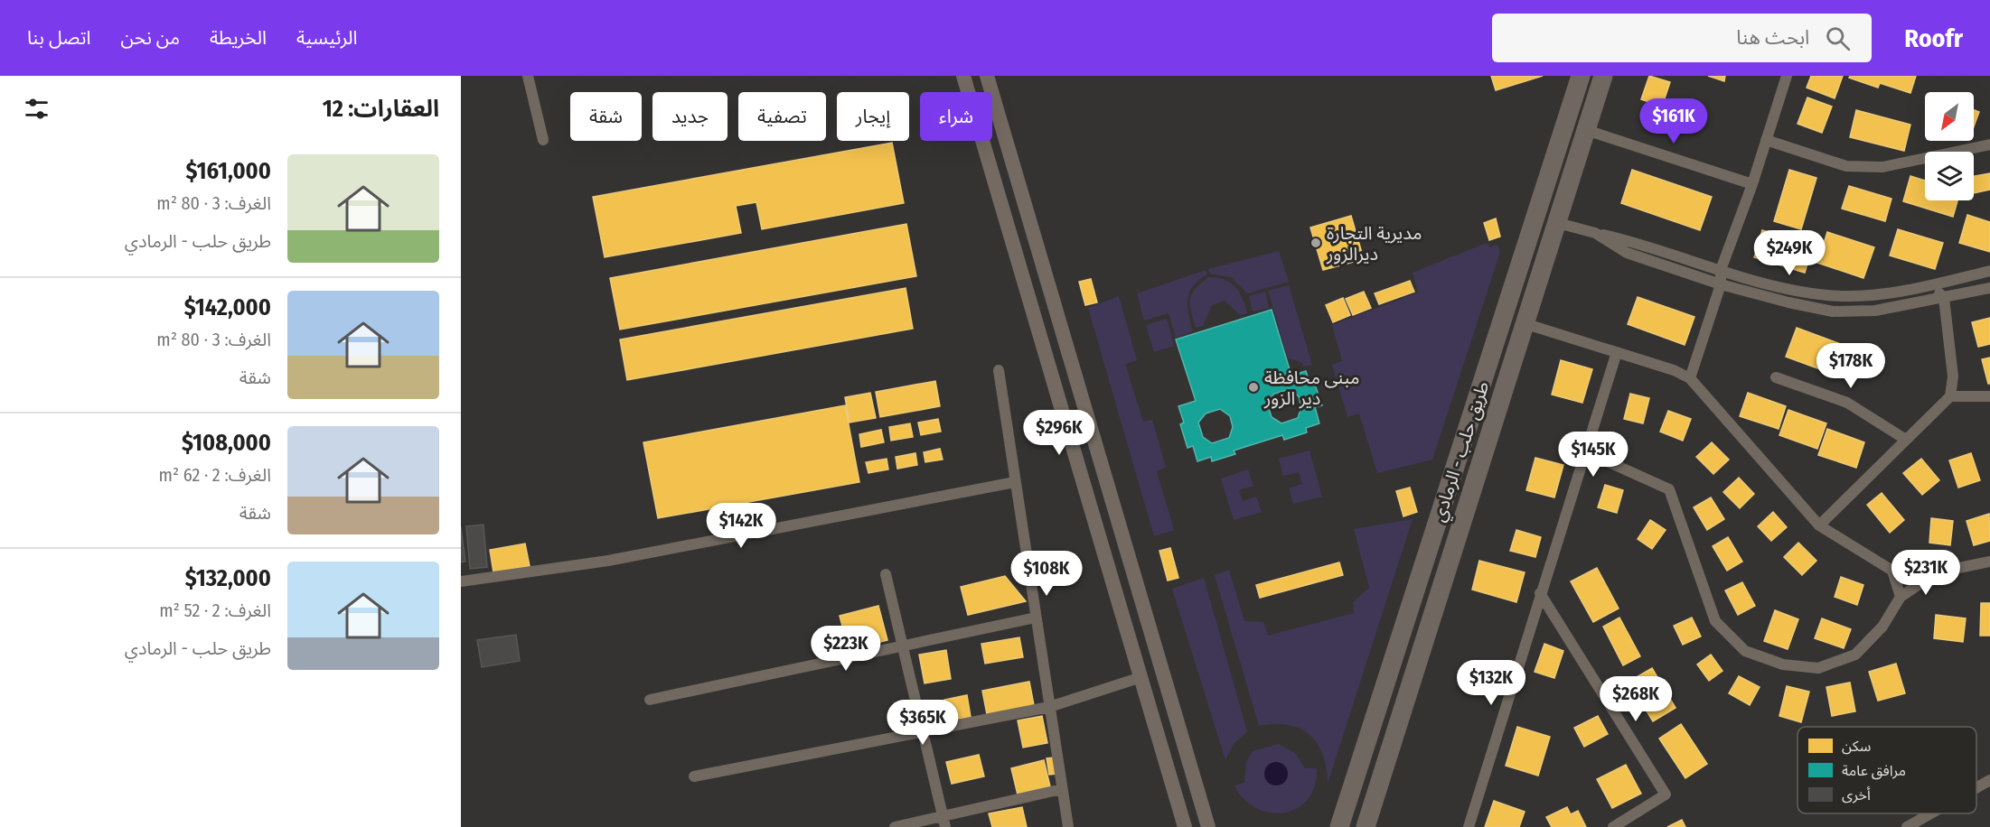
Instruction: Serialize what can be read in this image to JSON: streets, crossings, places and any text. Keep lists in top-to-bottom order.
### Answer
{
  "streets": {
    "highway": ["طريق حلب - الرمادي"]
  },
  "places": ["مديرية التجارة ديرالزور", "مبنى محافظة دير الزور"],
  "legend": ["سكن", "مرافق عامة", "أخرى"],
  "north": "bottom left",
  "page": {
    "header": "Roofr",
    "search": "ابحث هنا",
    "nav": [
      "الرئيسية",
      "الخريطة",
      "من نحن",
      "اتصل بنا"
    ],
    "heading": "العقارات: 12",
    "chip": [
      "شراء",
      "إيجار",
      "تصفية",
      "جديد",
      "شقة"
    ],
    "price": [
      "$161K",
      "$249K",
      "$178K",
      "$296K",
      "$145K",
      "$142K",
      "$231K",
      "$108K",
      "$223K",
      "$132K",
      "$268K",
      "$365K"
    ],
    "list": [
      {
        "name": "$161,000",
        "note": "الغرف: 3 · 80 m² · طريق حلب - الرمادي"
      },
      {
        "name": "$142,000",
        "note": "الغرف: 3 · 80 m² · شقة"
      },
      {
        "name": "$108,000",
        "note": "الغرف: 2 · 62 m² · شقة"
      },
      {
        "name": "$132,000",
        "note": "الغرف: 2 · 52 m² · طريق حلب - الرمادي"
      }
    ]
  }
}
